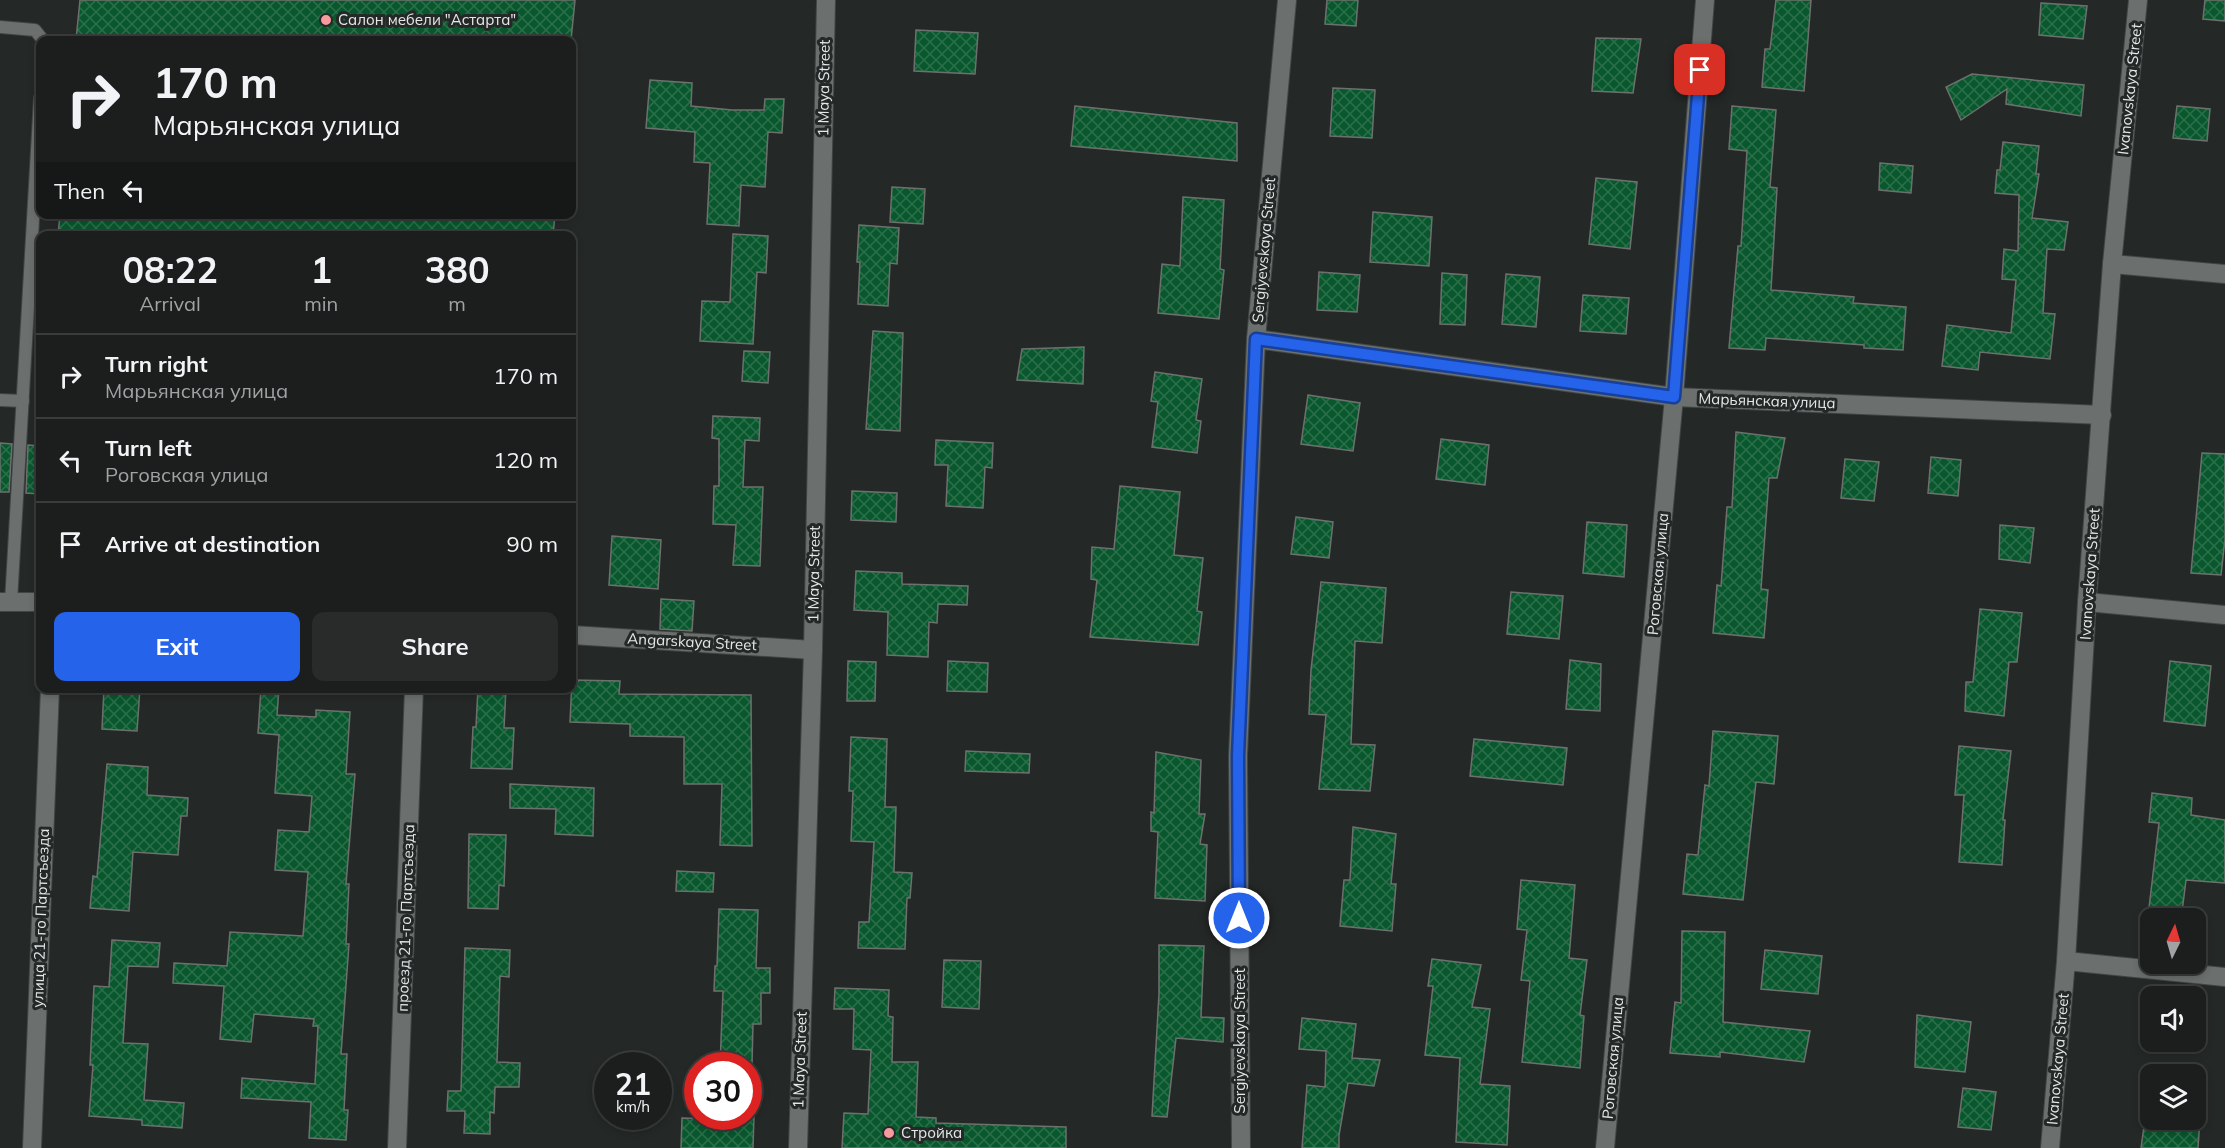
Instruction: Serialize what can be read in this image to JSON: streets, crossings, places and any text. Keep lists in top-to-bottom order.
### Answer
{
  "streets": {
    "street": [
      "1 Maya Street",
      "Ivanovskaya Street",
      "Sergiyevskaya Street",
      "Марьянская улица",
      "Роговская улица",
      "Angarskaya Street",
      "улица 21-го Партсъезда",
      "проезд 21-го Партсъезда"
    ]
  },
  "crossings": [
    ["1 Maya Street", "Angarskaya Street"],
    ["Ivanovskaya Street", "Марьянская улица"],
    ["Sergiyevskaya Street", "Марьянская улица"],
    ["Марьянская улица", "Роговская улица"]
  ],
  "places": ["Салон мебели \"Астарта\"", "Стройка"],
  "north": "top",
  "page": {
    "turn": ["170 m", "Марьянская улица"],
    "then": "Then",
    "eta": [
      "08:22",
      "Arrival",
      "1",
      "min",
      "380",
      "m"
    ],
    "list": [
      {
        "name": "Turn right",
        "note": "Марьянская улица",
        "value": "170 m"
      },
      {
        "name": "Turn left",
        "note": "Роговская улица",
        "value": "120 m"
      },
      {
        "name": "Arrive at destination",
        "value": "90 m"
      }
    ],
    "buttons": ["Exit", "Share"],
    "speed": "21 km/h",
    "limit": "30"
  }
}
